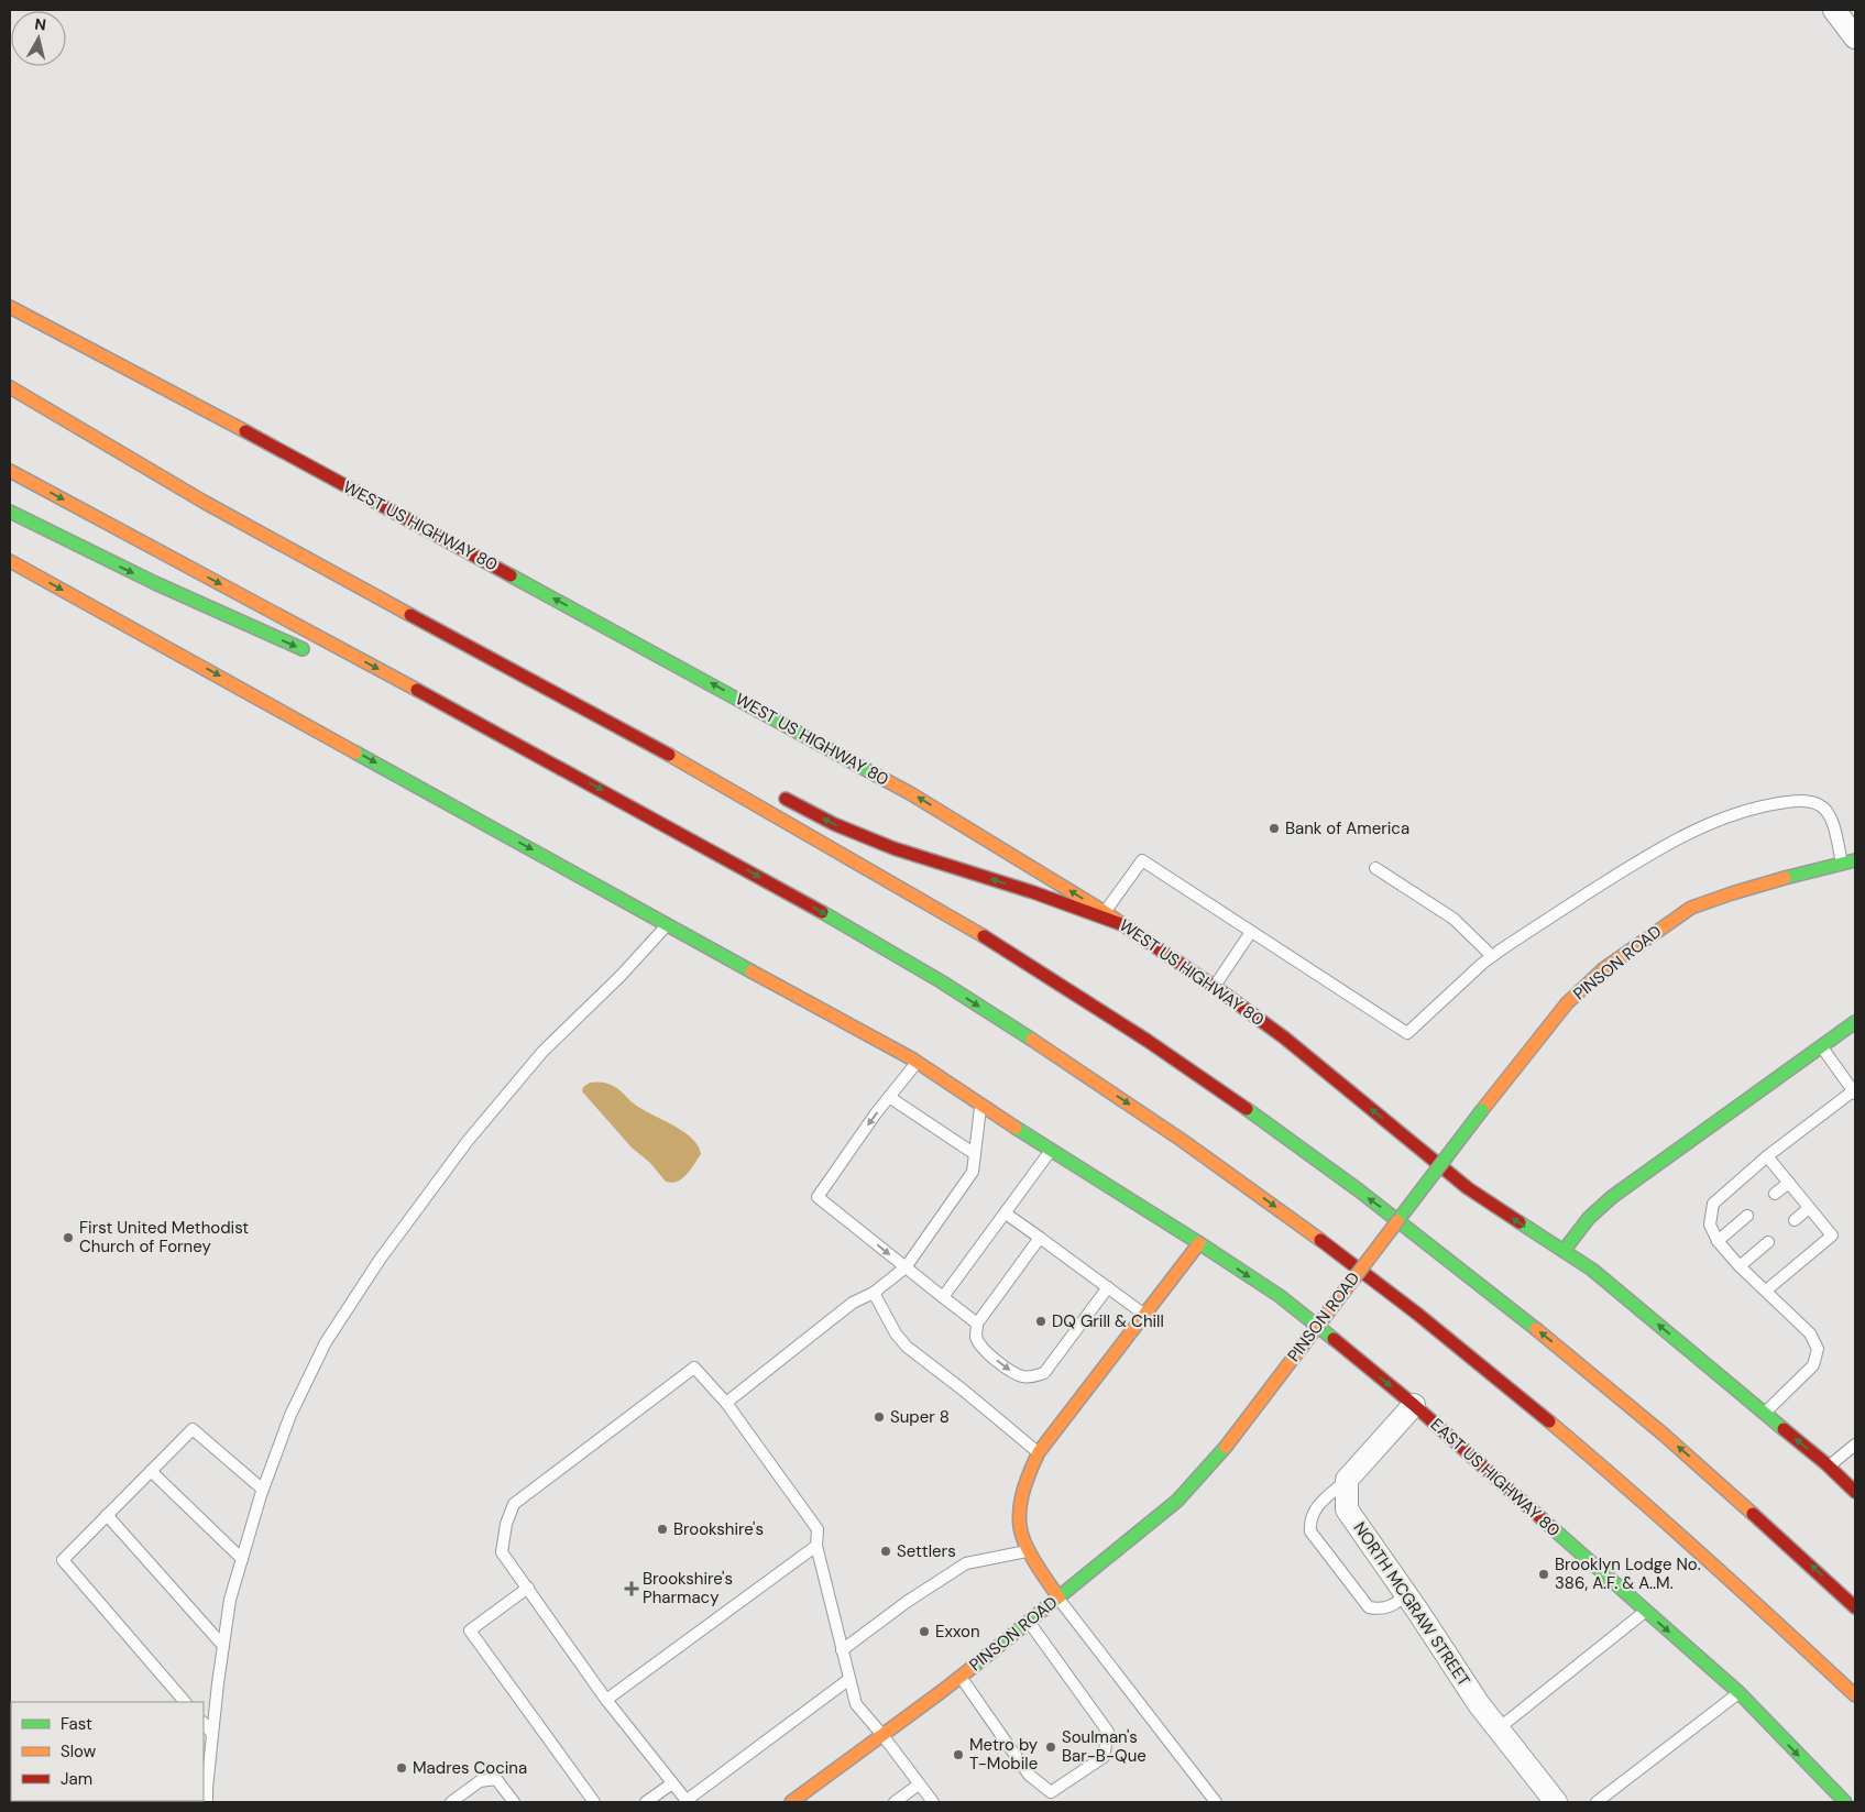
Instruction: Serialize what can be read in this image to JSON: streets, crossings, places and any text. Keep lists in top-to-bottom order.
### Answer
{
  "streets": {
    "main road": ["WEST US HIGHWAY 80", "PINSON ROAD", "EAST US HIGHWAY 80"],
    "street": ["NORTH MCGRAW STREET"]
  },
  "places": {
    "other": [
      "Bank of America",
      "First United Methodist Church of Forney",
      "DQ Grill & Chill",
      "Super 8",
      "Brookshire's",
      "Settlers",
      "Brooklyn Lodge No. 386, A.F. & A..M.",
      "Exxon",
      "Soulman's Bar-B-Que",
      "Metro by T-Mobile",
      "Madres Cocina"
    ],
    "health": ["Brookshire's Pharmacy"]
  },
  "legend": ["Fast", "Slow", "Jam"],
  "north": "top"
}
